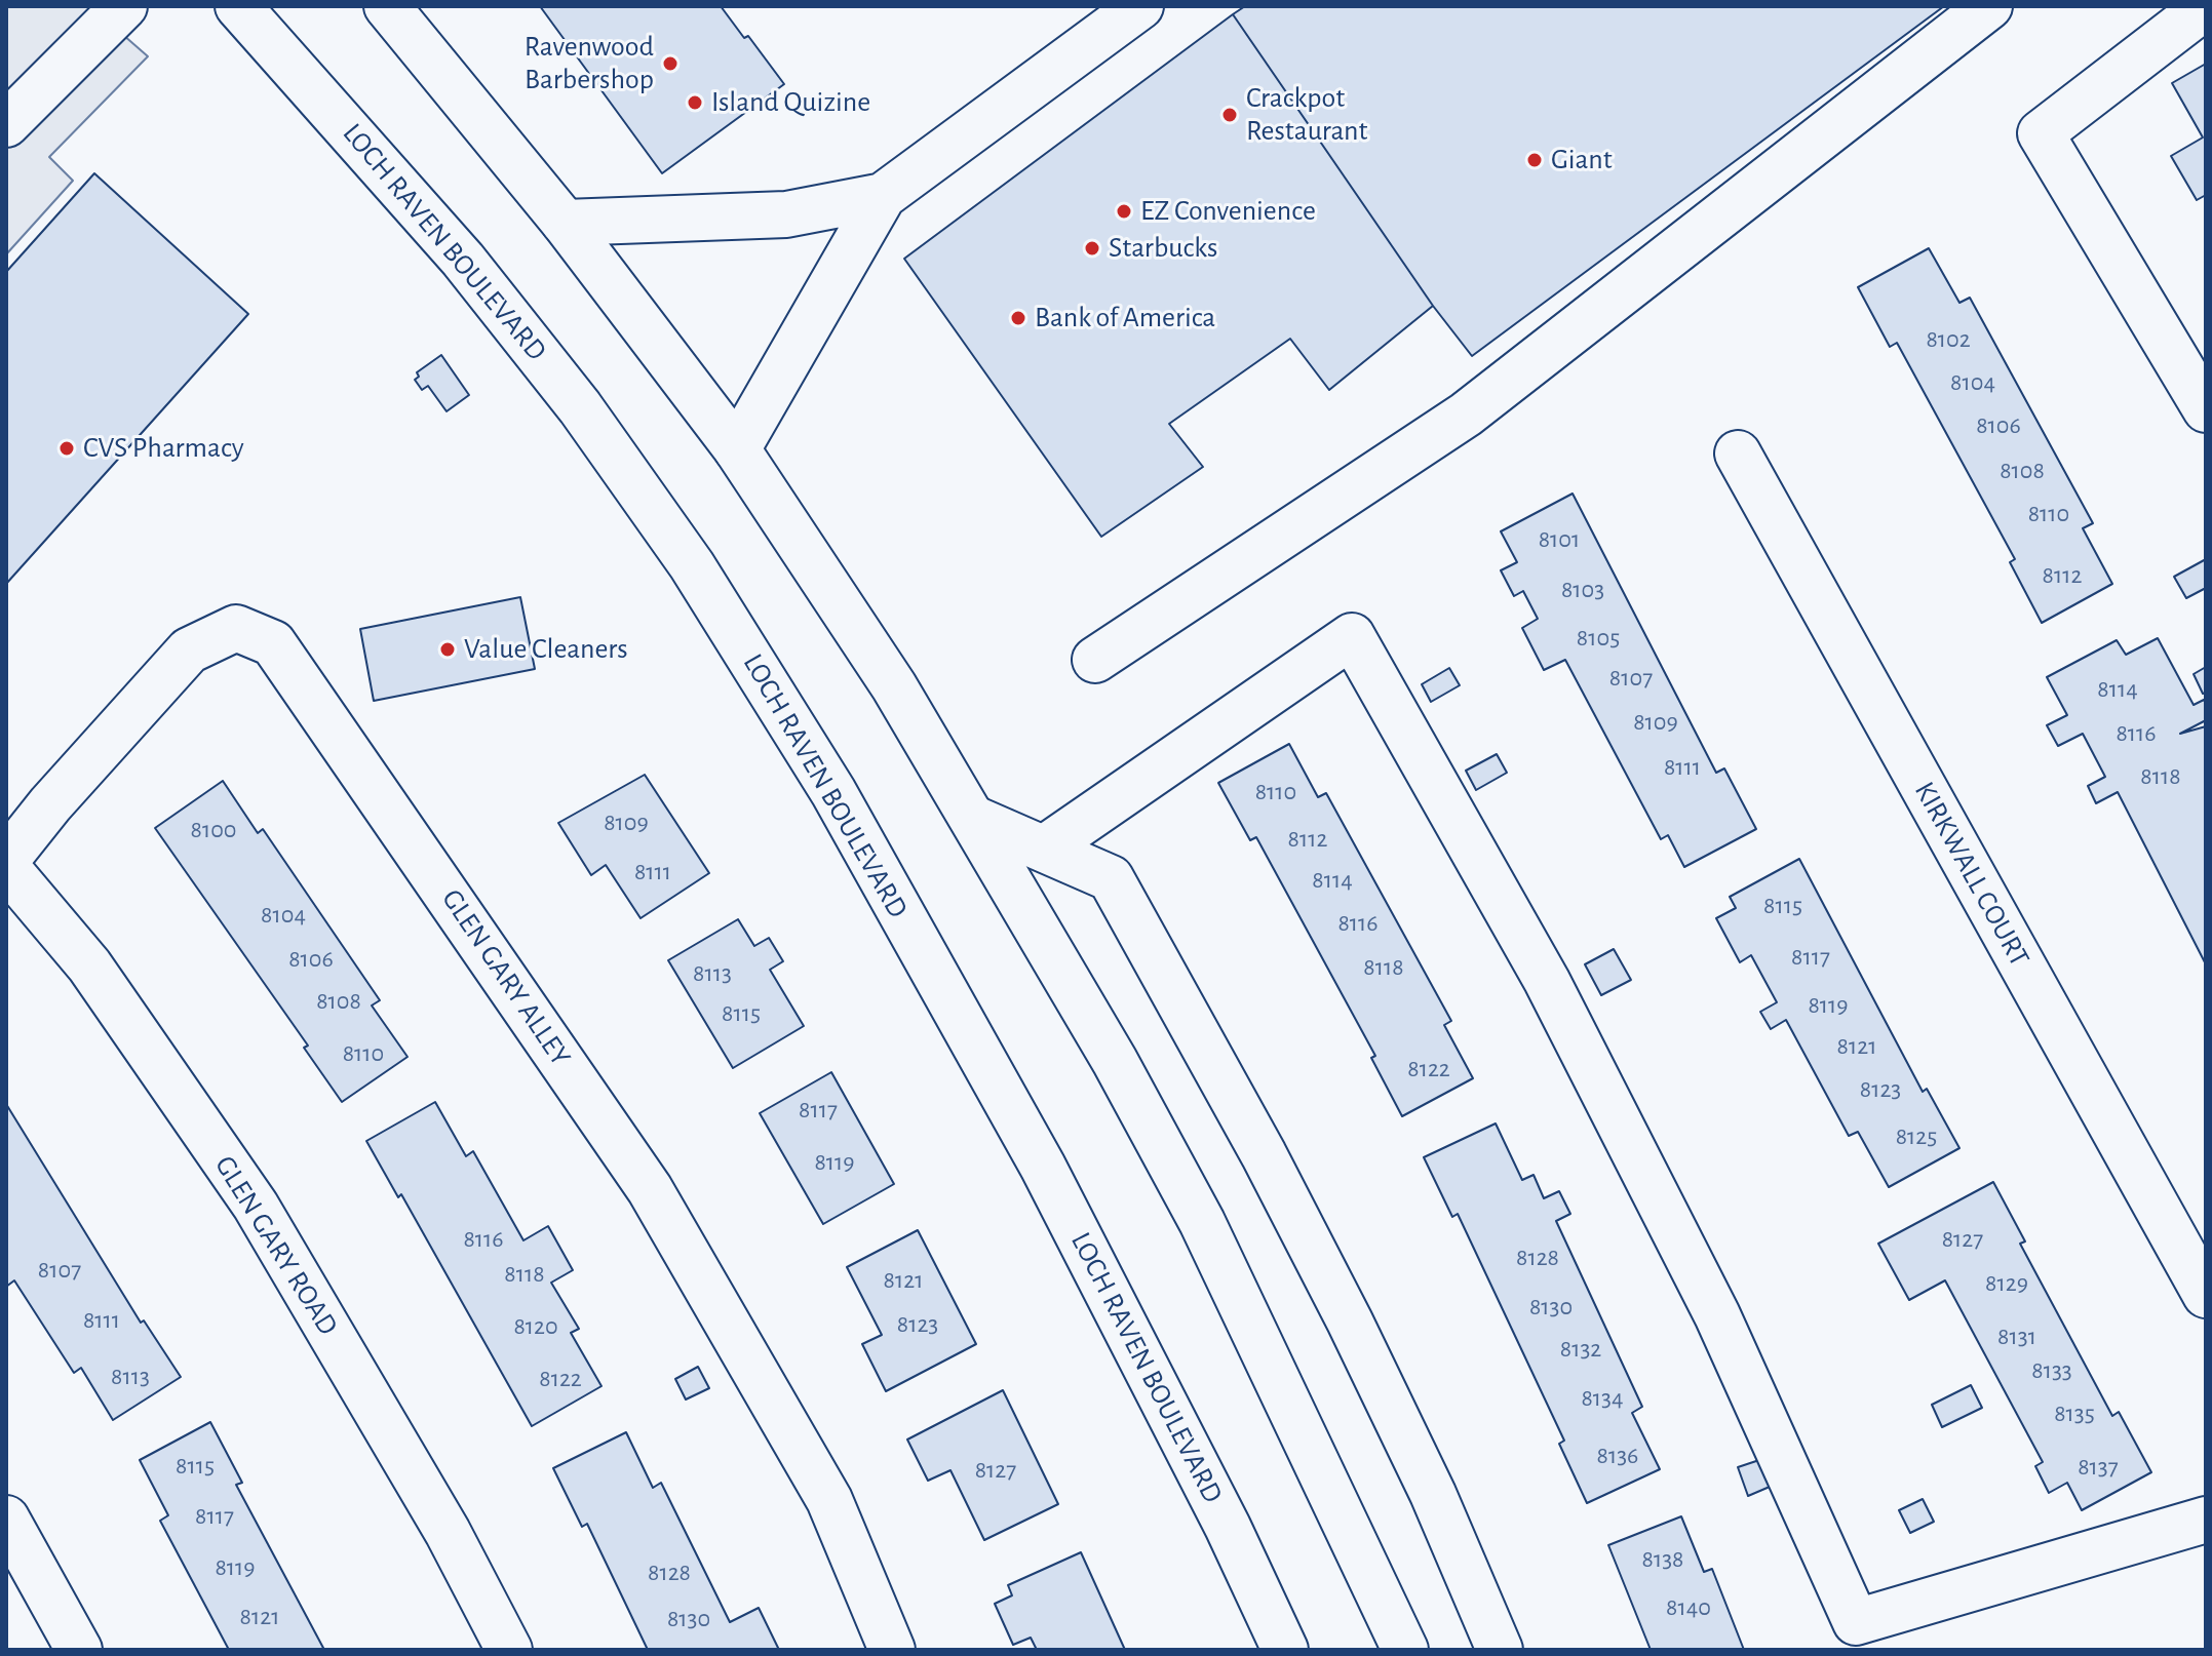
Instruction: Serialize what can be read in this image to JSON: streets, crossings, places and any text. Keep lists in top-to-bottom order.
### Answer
{
  "streets": {
    "main road": [
      "LOCH RAVEN BOULEVARD",
      "KIRKWALL COURT",
      "GLEN GARY ALLEY",
      "GLEN GARY ROAD"
    ]
  },
  "places": [
    "Ravenwood Barbershop",
    "Island Quizine",
    "Crackpot Restaurant",
    "Giant",
    "EZ Convenience",
    "Starbucks",
    "Bank of America",
    "CVS Pharmacy",
    "Value Cleaners"
  ],
  "house_numbers": [
    "8102",
    "8104",
    "8106",
    "8108",
    "8110",
    "8101",
    "8112",
    "8103",
    "8105",
    "8107",
    "8114",
    "8109",
    "8116",
    "8111",
    "8118",
    "8110",
    "8109",
    "8100",
    "8112",
    "8111",
    "8114",
    "8115",
    "8104",
    "8116",
    "8117",
    "8106",
    "8118",
    "8113",
    "8108",
    "8119",
    "8115",
    "8121",
    "8110",
    "8122",
    "8123",
    "8117",
    "8125",
    "8119",
    "8116",
    "8127",
    "8128",
    "8107",
    "8118",
    "8121",
    "8129",
    "8130",
    "8111",
    "8123",
    "8120",
    "8131",
    "8132",
    "8133",
    "8113",
    "8122",
    "8134",
    "8135",
    "8136",
    "8115",
    "8137",
    "8127",
    "8117",
    "8138",
    "8119",
    "8128",
    "8140",
    "8121",
    "8130"
  ]
}
